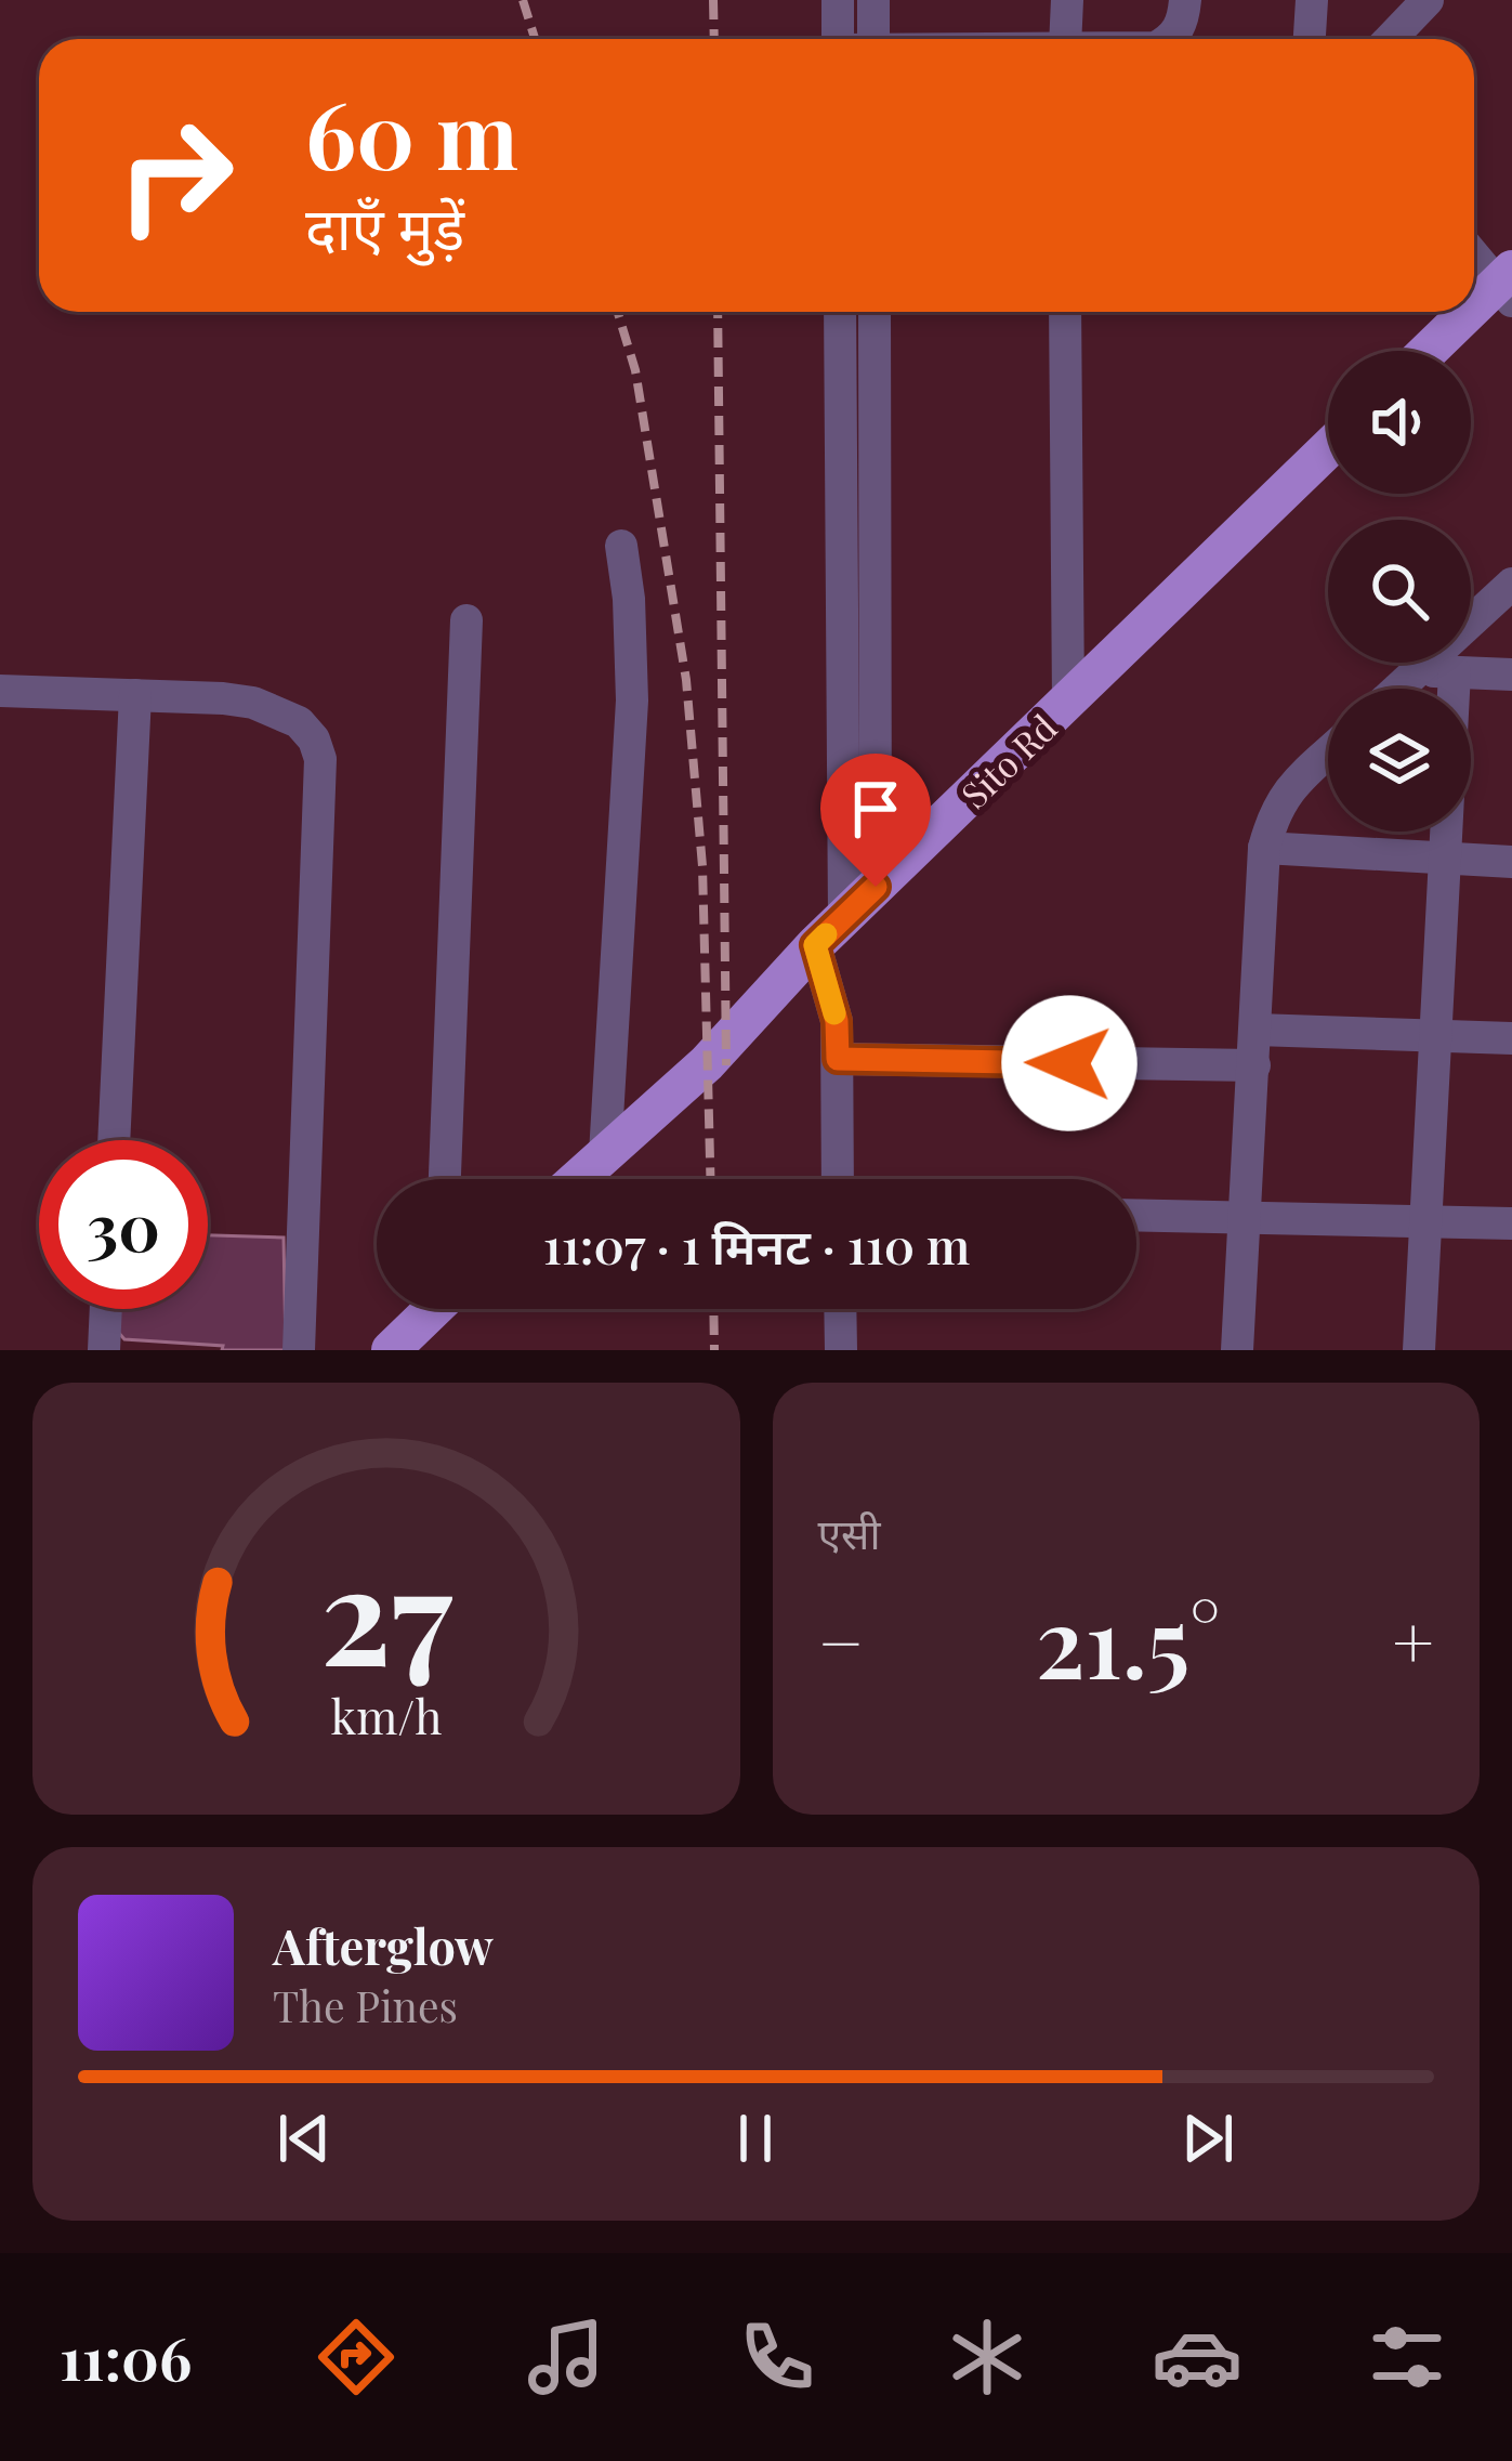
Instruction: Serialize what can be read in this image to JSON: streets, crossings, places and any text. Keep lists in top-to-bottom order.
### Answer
{
  "streets": {
    "main road": ["Sito Rd"]
  },
  "page": {
    "turn": ["60 m", "दाएँ मुड़ें"],
    "limit": "30",
    "trip": "11:07 · 1 मिनट · 110 m",
    "tile": "एसी",
    "heat": ["−", "21.5°", "+"],
    "song": ["Afterglow", "The Pines"],
    "tabs": "11:06",
    "gauge": ["27", "km/h"]
  }
}
